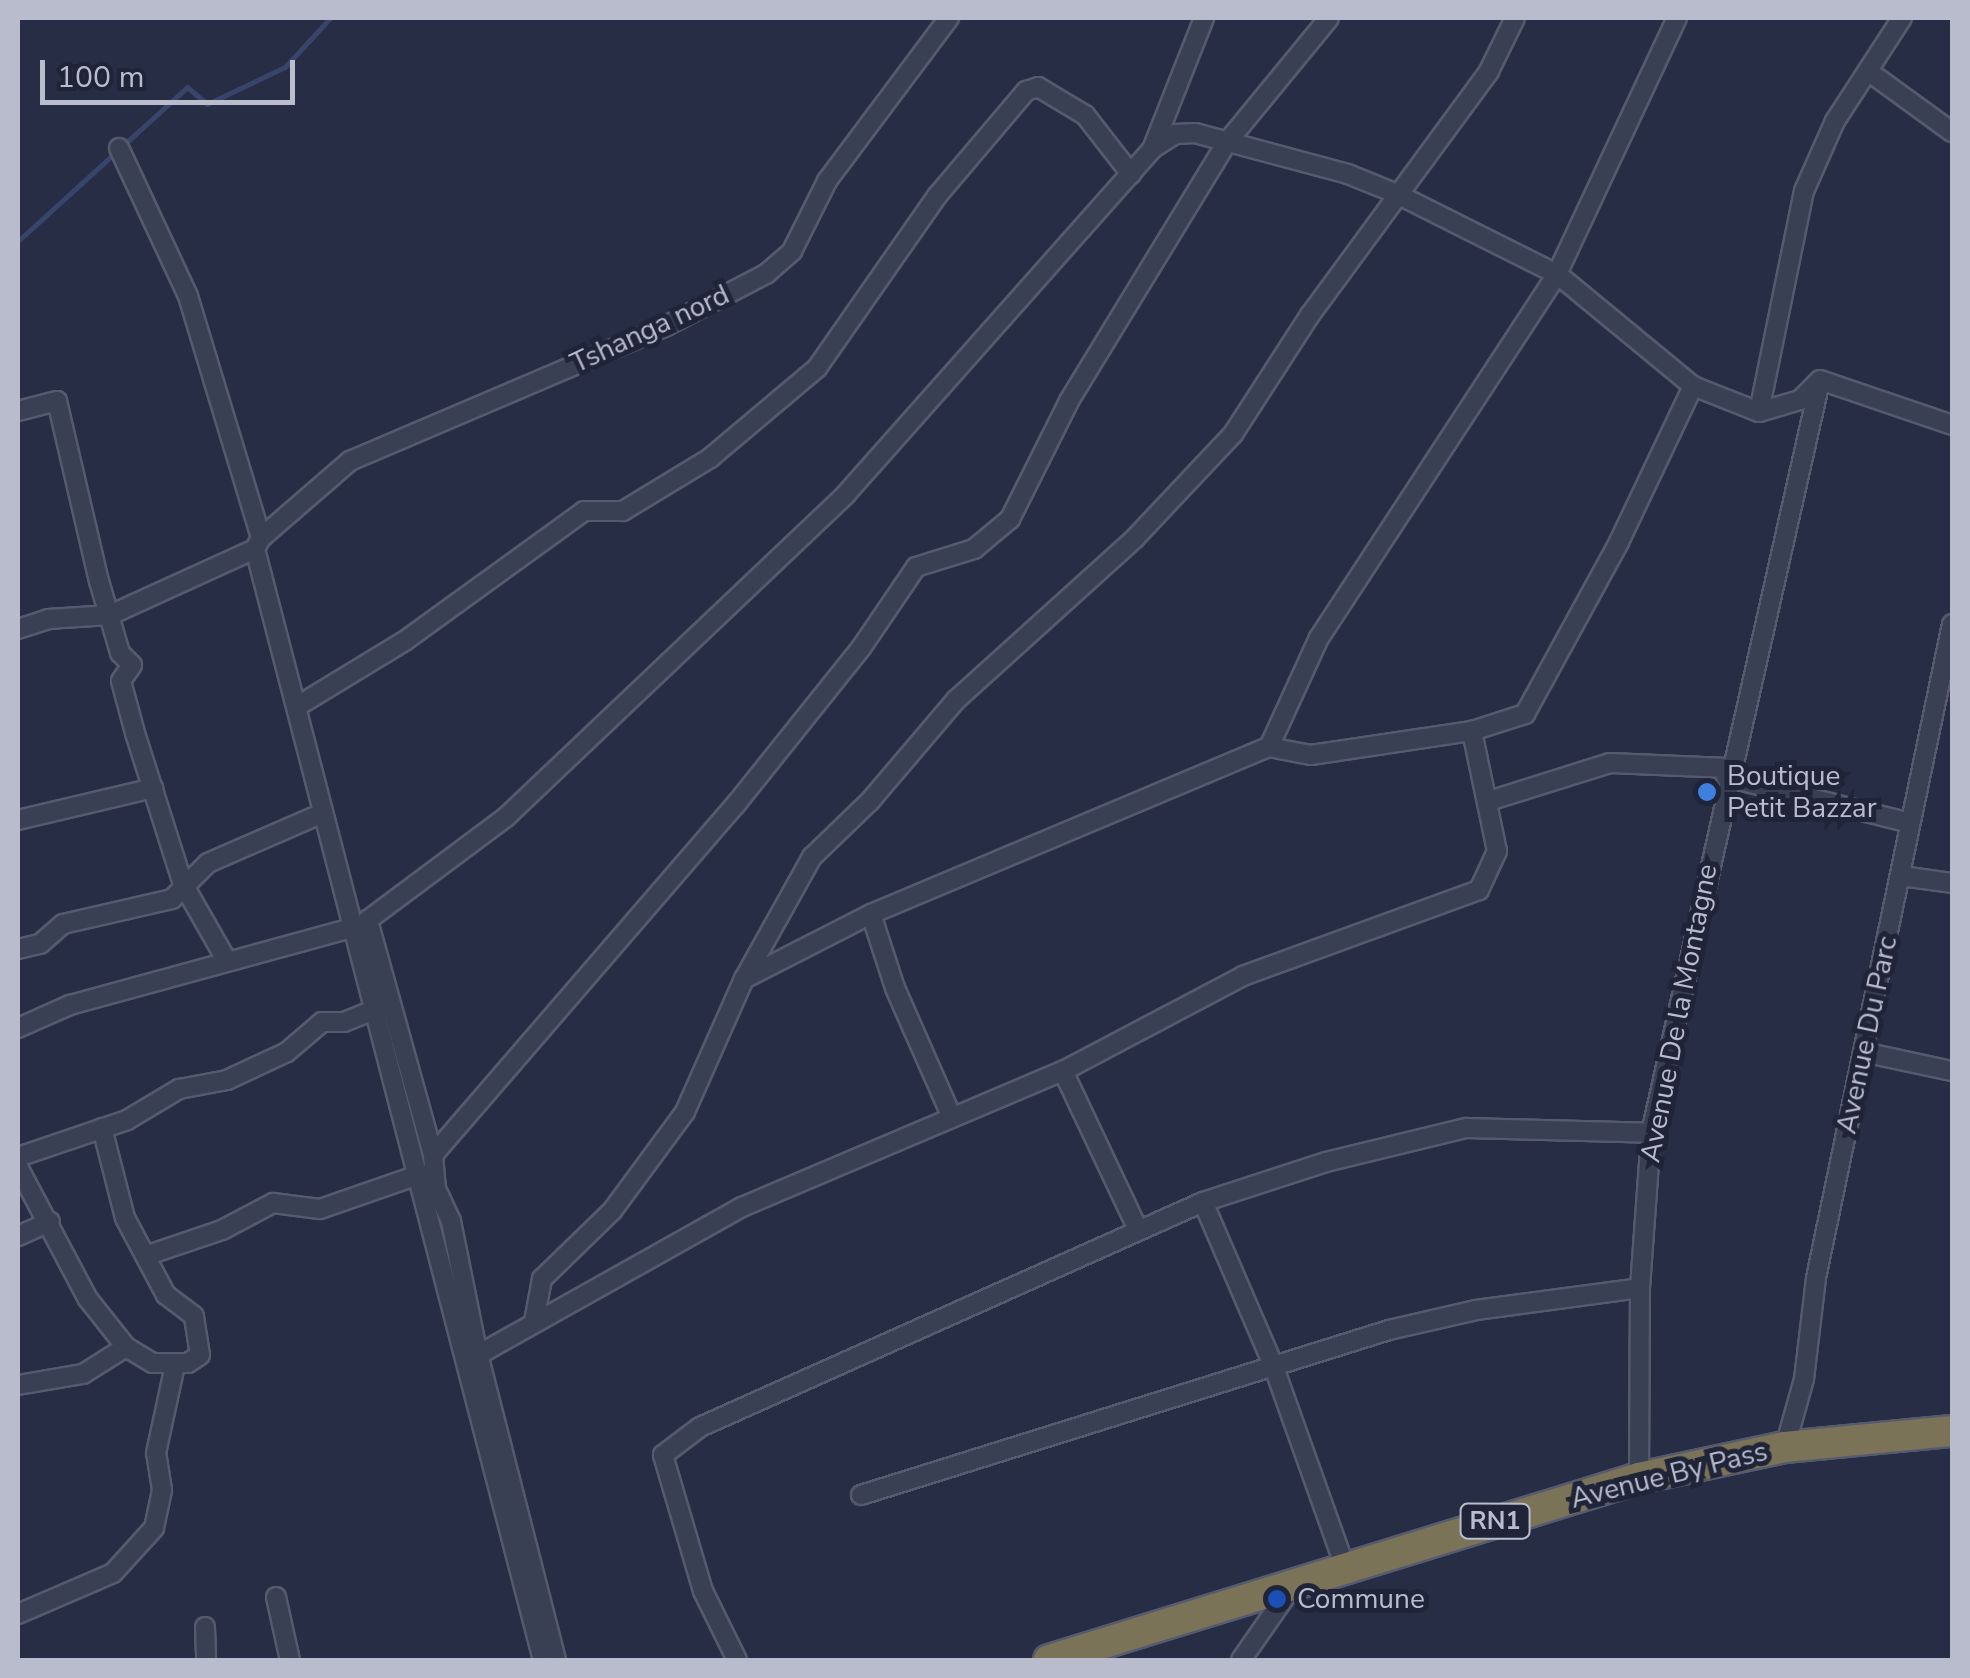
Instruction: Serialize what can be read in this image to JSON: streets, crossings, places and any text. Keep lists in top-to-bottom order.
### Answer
{
  "streets": {
    "highway": ["Avenue By Pass", "RN1"],
    "street": ["Tshanga nord", "Avenue De la Montagne", "Avenue Du Parc"]
  },
  "crossings": [
    ["Avenue De la Montagne", "Avenue By Pass"],
    ["Avenue Du Parc", "Avenue By Pass"]
  ],
  "places": ["Boutique Petit Bazzar", "Commune"],
  "scale_bar": "100 m"
}
